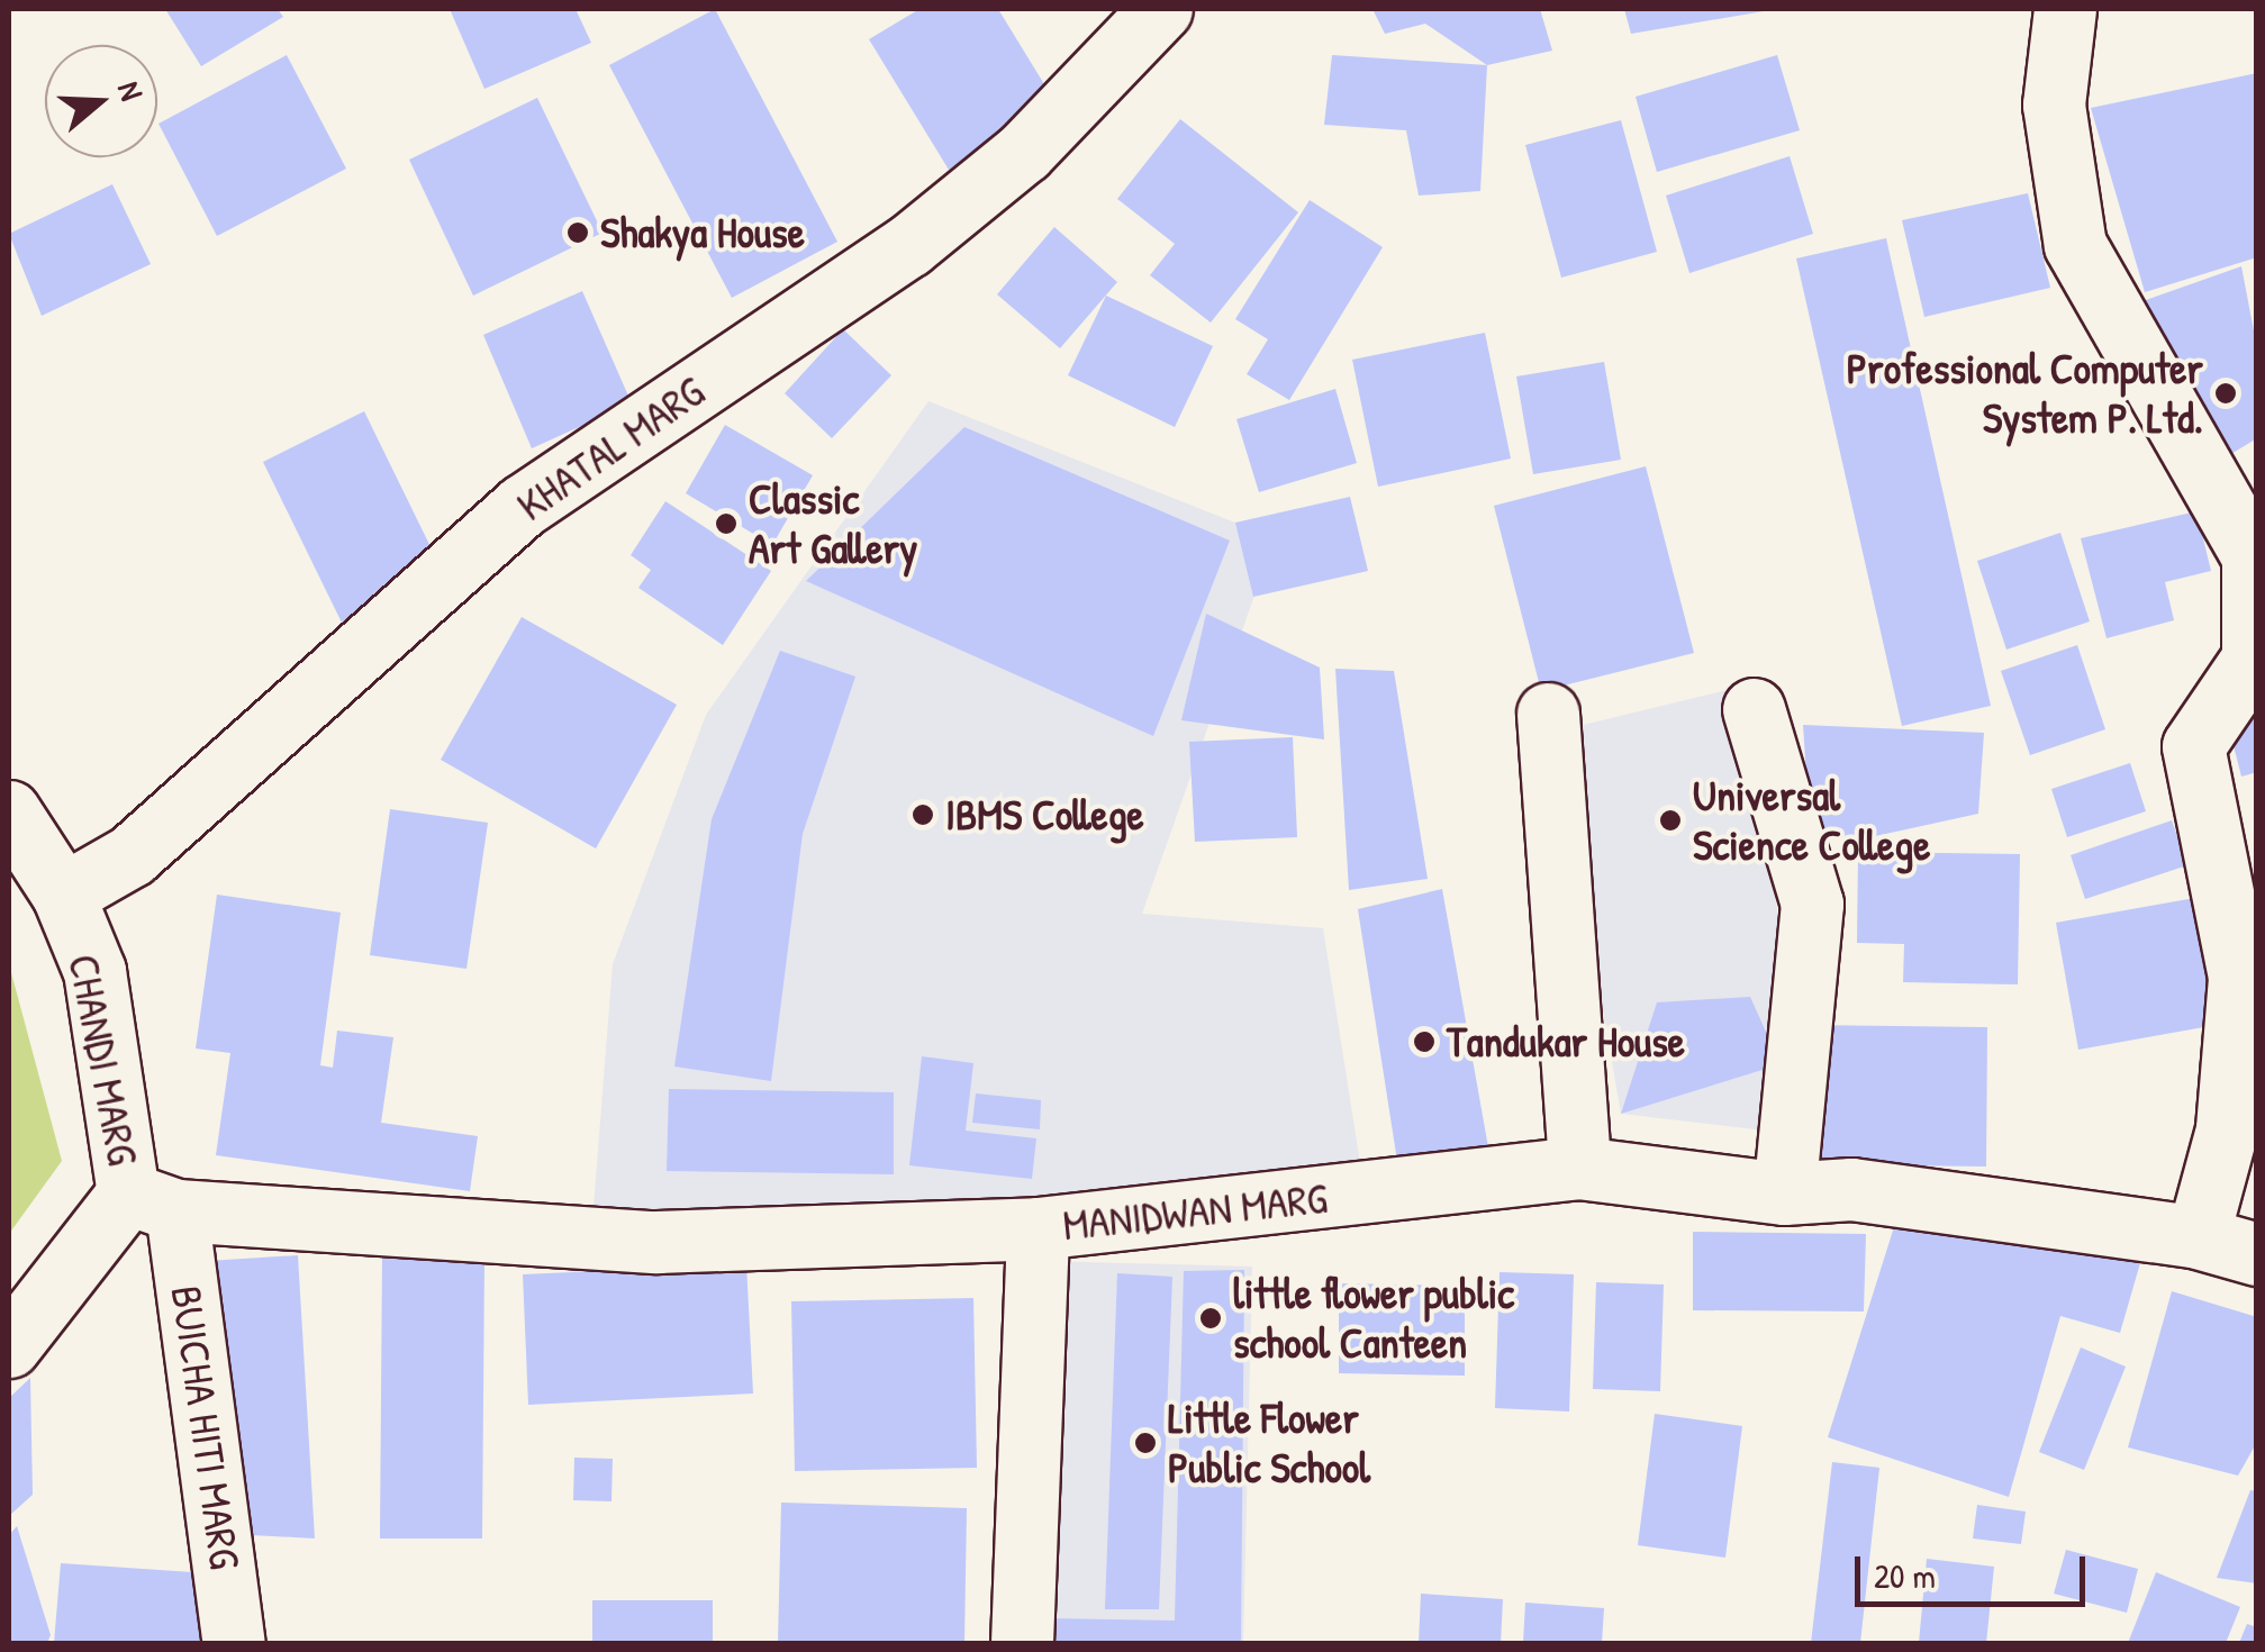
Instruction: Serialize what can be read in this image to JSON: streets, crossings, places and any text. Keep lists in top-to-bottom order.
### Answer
{
  "streets": {
    "street": [
      "KHATAL MARG",
      "CHANDI MARG",
      "MANIDWAN MARG",
      "BUICHA HITI MARG"
    ]
  },
  "crossings": [
    ["KHATAL MARG", "CHANDI MARG"],
    ["CHANDI MARG", "MANIDWAN MARG"],
    ["CHANDI MARG", "BUICHA HITI MARG"],
    ["MANIDWAN MARG", "BUICHA HITI MARG"]
  ],
  "places": [
    "Shakya House",
    "Professional Computer System P. Ltd.",
    "Classic Art Gallery",
    "IBMS College",
    "Universal Science College",
    "Tandukar House",
    "little flower public school Canteen",
    "Little Flower Public School"
  ],
  "scale_bar": "20 m",
  "north": "right"
}
